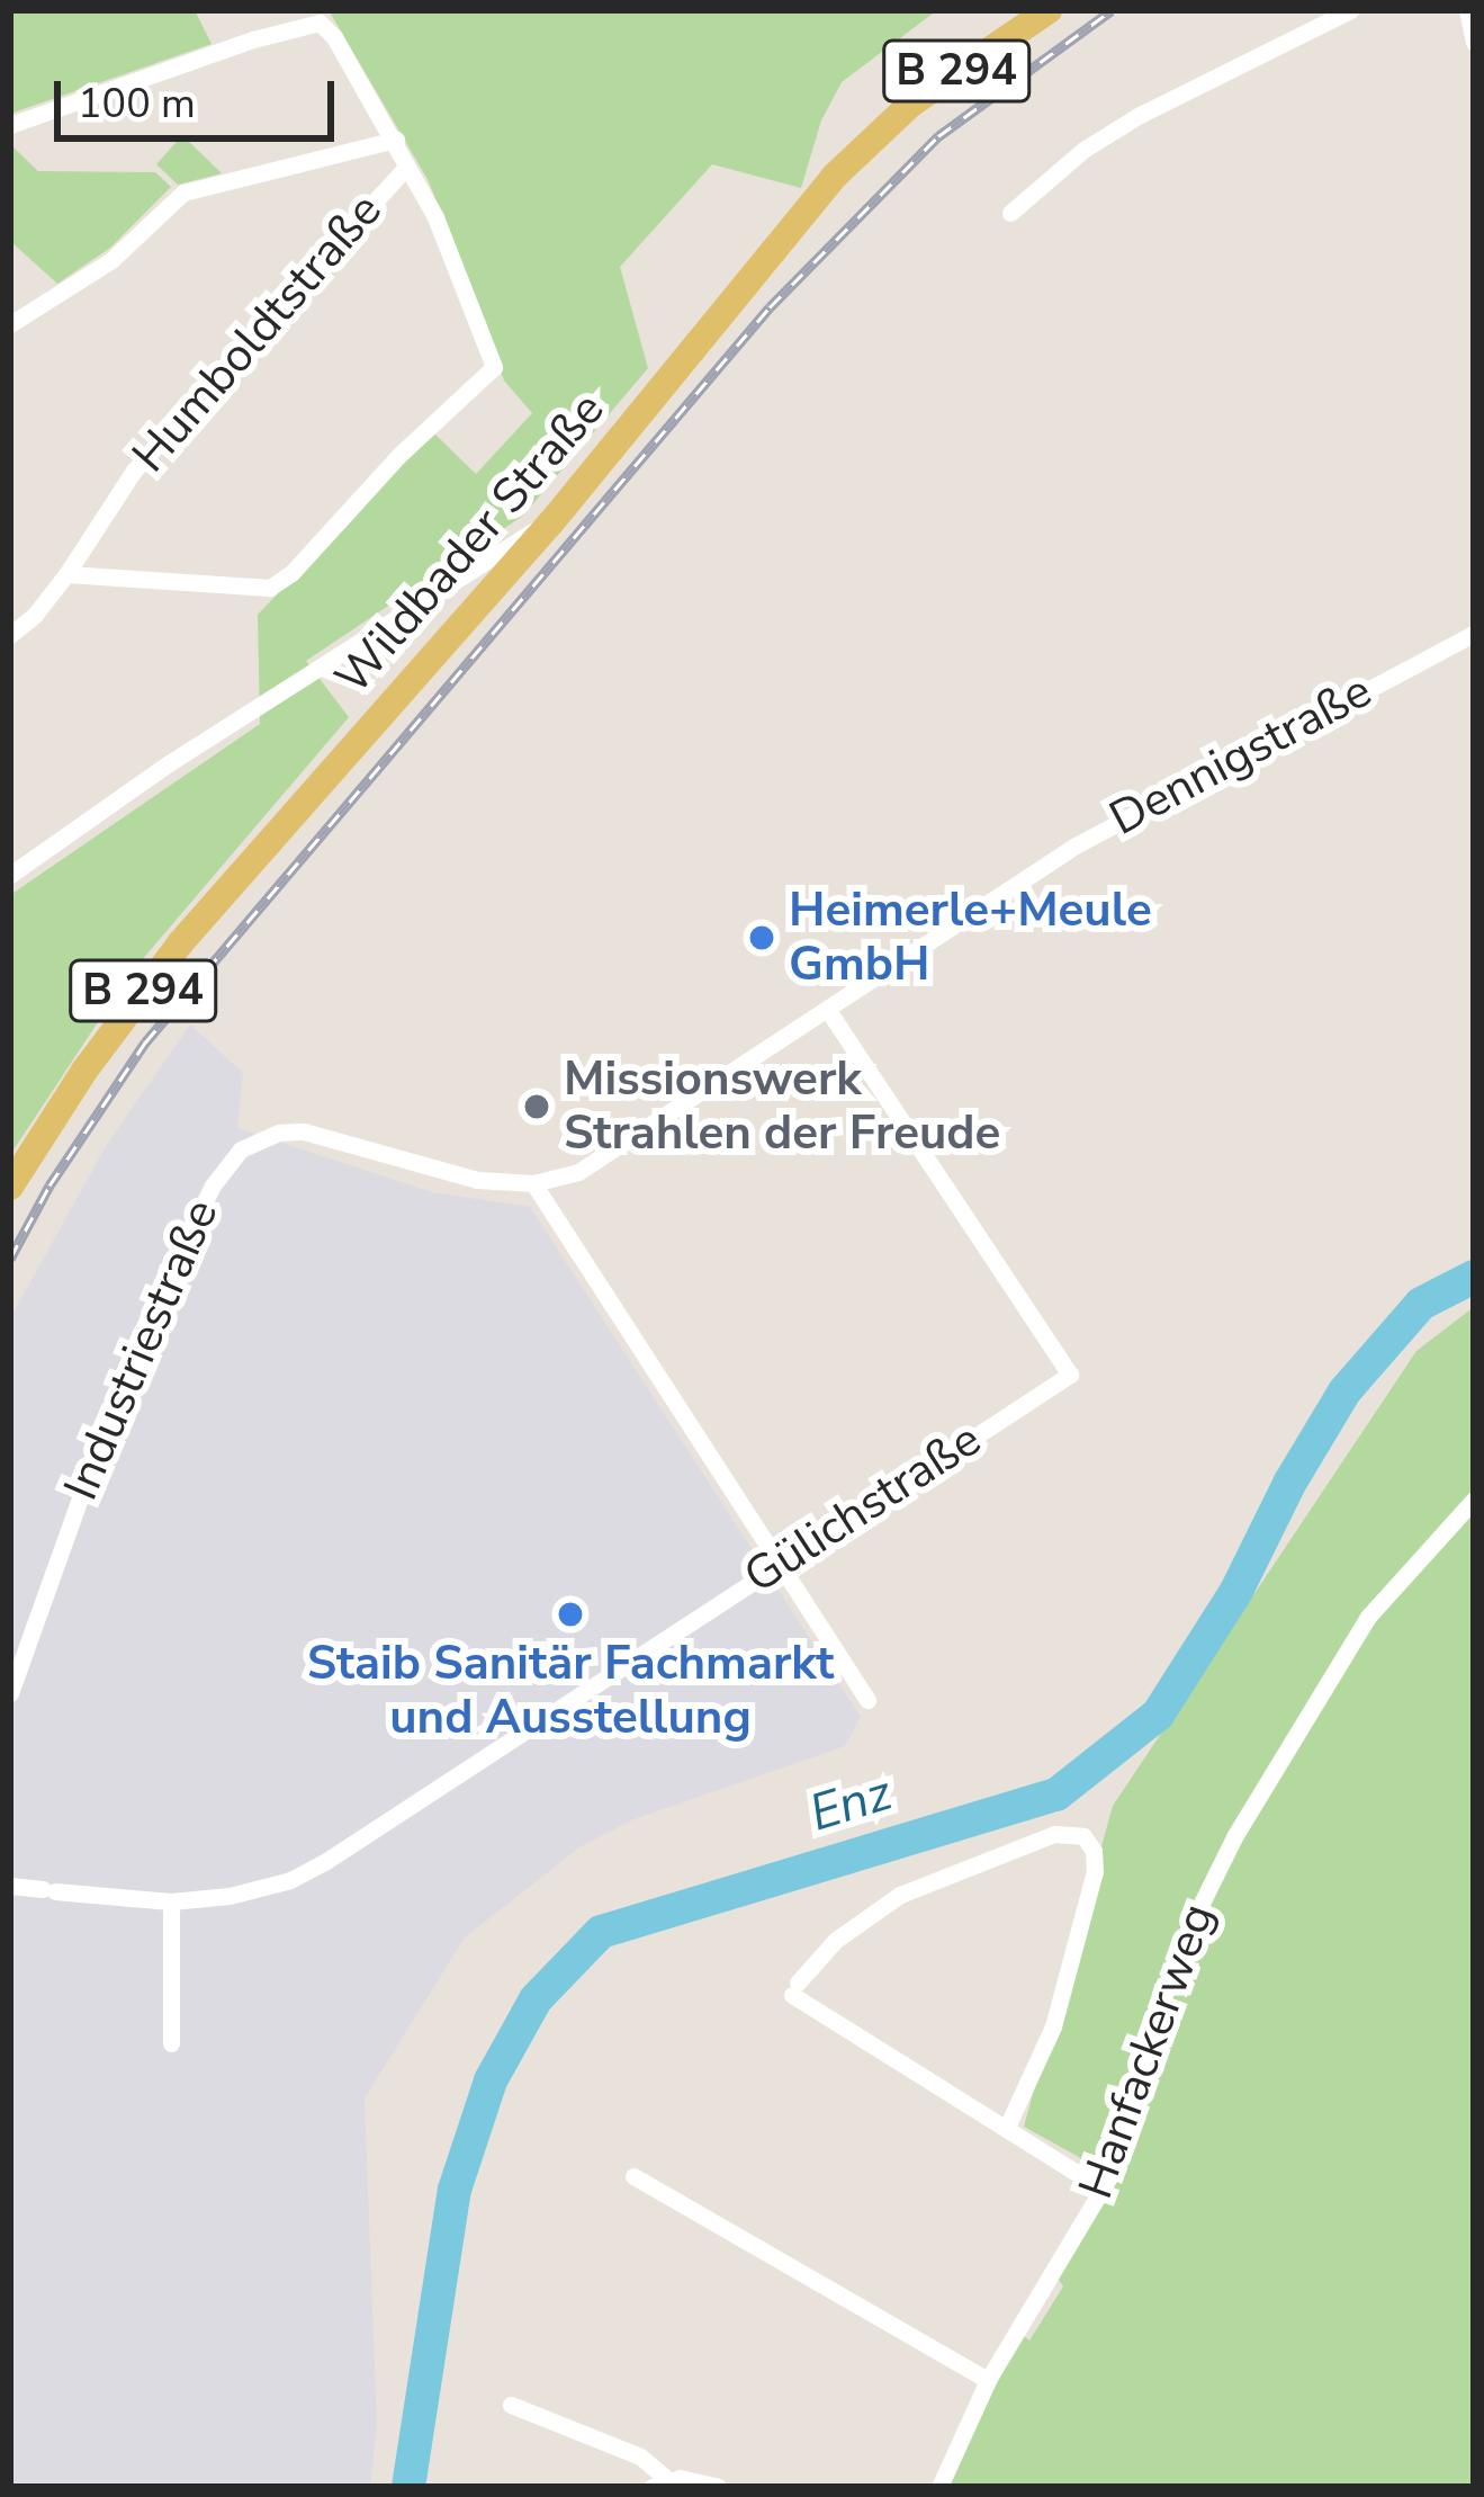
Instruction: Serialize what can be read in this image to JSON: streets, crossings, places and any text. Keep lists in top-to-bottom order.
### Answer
{
  "streets": {
    "main road": ["B 294", "Wildbader Straße"],
    "street": [
      "Humboldtstraße",
      "Dennigstraße",
      "Industriestraße",
      "Gülichstraße",
      "Hanfackerweg"
    ]
  },
  "crossings": [
    ["Dennigstraße", "Industriestraße"],
    ["Dennigstraße", "Gülichstraße"]
  ],
  "water": ["Enz"],
  "places": ["Heimerle+Meule GmbH", "Missionswerk Strahlen der Freude", "Staib Sanitär Fachmarkt und Ausstellung"],
  "scale_bar": "100 m"
}
